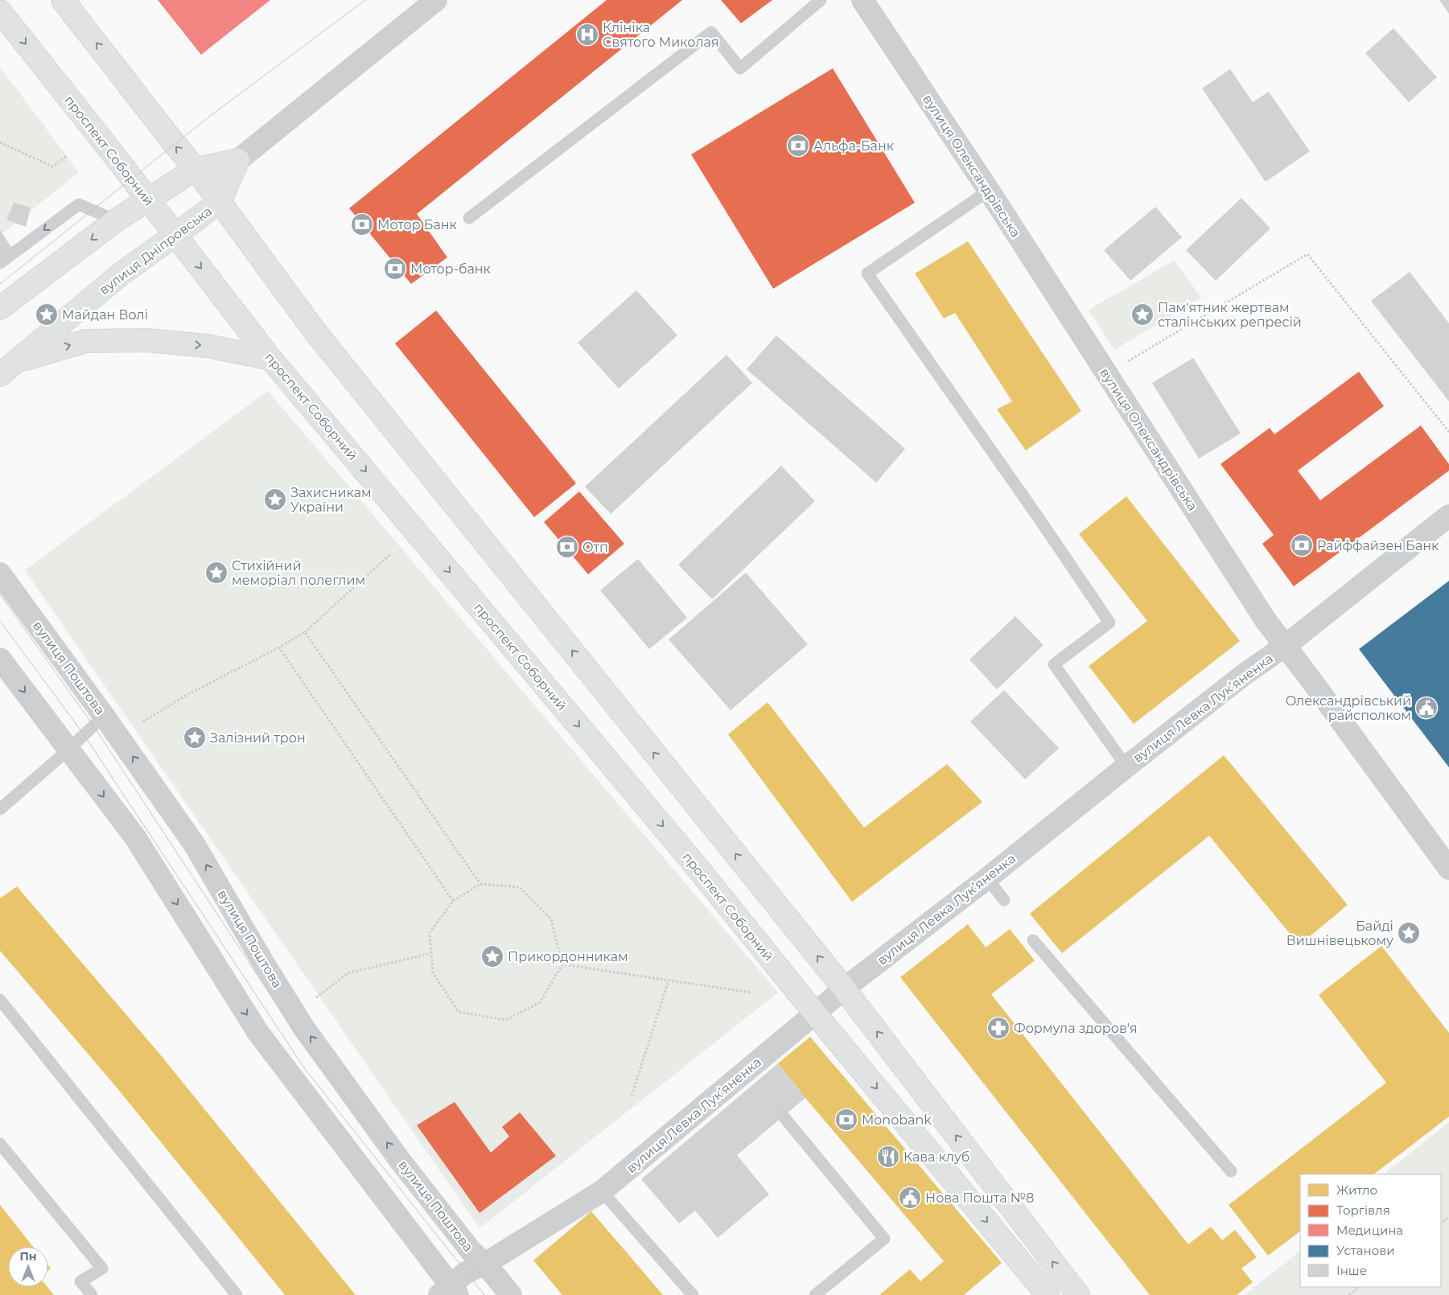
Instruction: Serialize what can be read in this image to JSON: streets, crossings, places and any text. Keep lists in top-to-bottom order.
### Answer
{
  "streets": {
    "main road": ["проспект Соборний", "вулиця Дніпровська"],
    "street": ["вулиця Олександрівська", "вулиця Поштова", "вулиця Левка Лукʼяненка"]
  },
  "crossings": [
    ["проспект Соборний", "вулиця Дніпровська"],
    ["проспект Соборний", "вулиця Левка Лукʼяненка"],
    ["вулиця Олександрівська", "вулиця Левка Лукʼяненка"],
    ["вулиця Поштова", "вулиця Левка Лукʼяненка"]
  ],
  "places": {
    "hospital": ["Клініка Святого Миколая"],
    "bank": [
      "Альфа-Банк",
      "Мотор Банк",
      "Мотор-банк",
      "Райффайзен Банк",
      "Отп",
      "Monobank"
    ],
    "place": [
      "Майдан Волі",
      "Пам'ятник жертвам сталінських репресій",
      "Захисникам України",
      "Стихійний меморіал полеглим",
      "Залізний трон",
      "Байді Вишнівецькому",
      "Прикордонникам"
    ],
    "public building": ["Олександрівський райсполком", "Нова Пошта №8"],
    "pharmacy": ["Формула здоров'я"],
    "restaurant": ["Кава клуб"]
  },
  "legend": [
    "Житло",
    "Торгівля",
    "Медицина",
    "Установи",
    "Інше"
  ],
  "north": "top"
}
